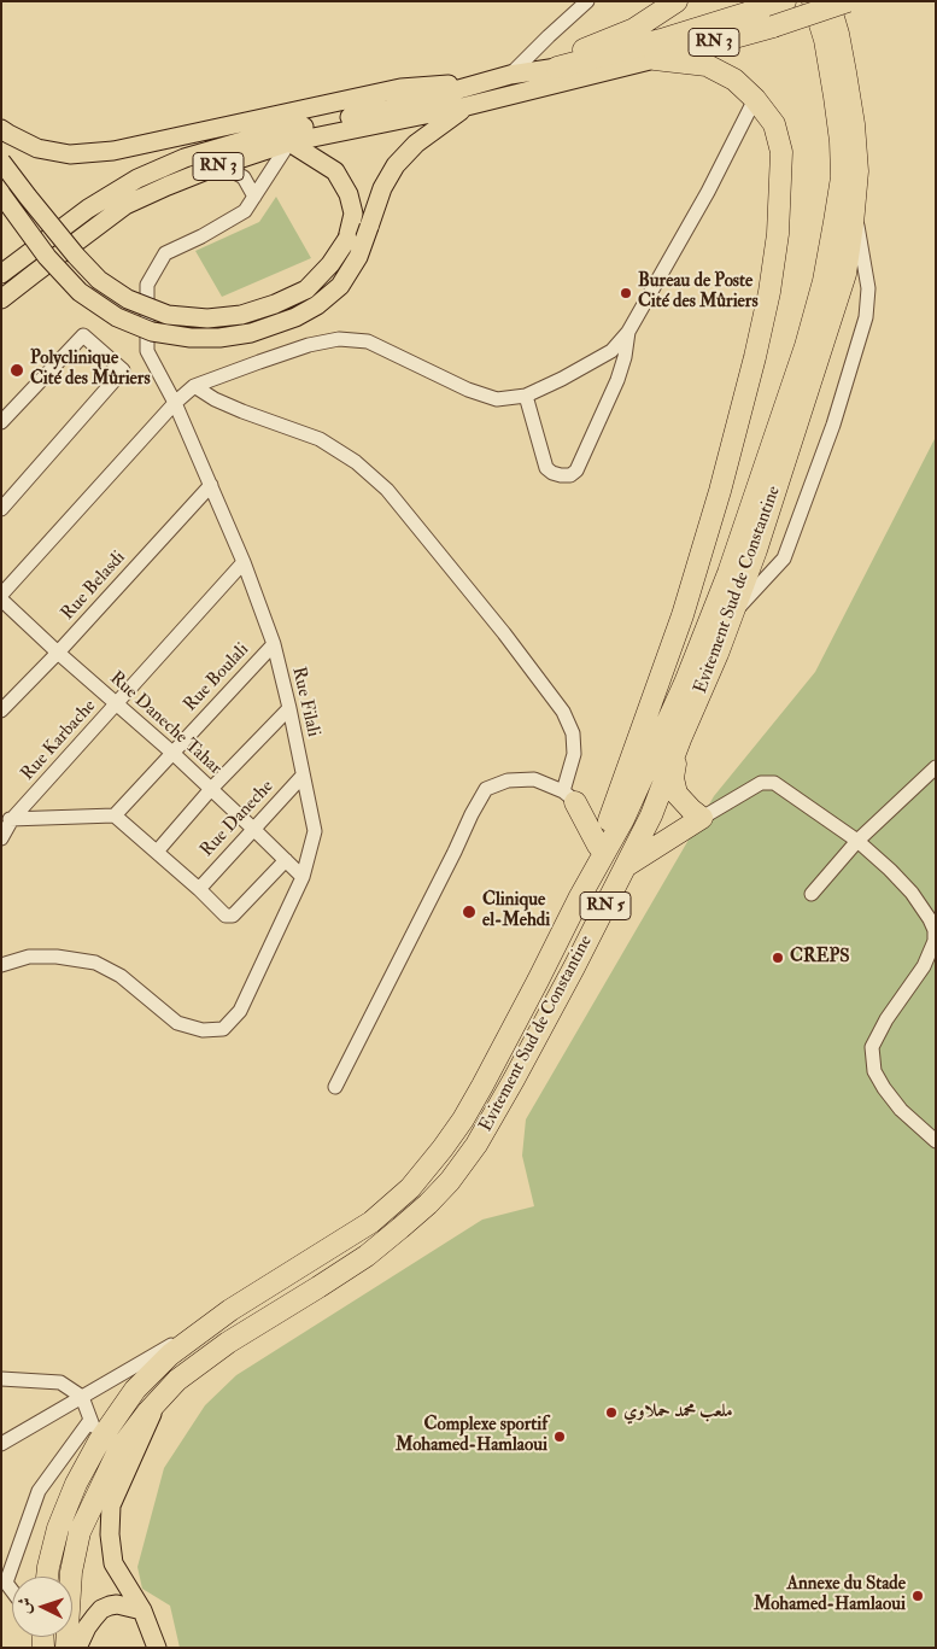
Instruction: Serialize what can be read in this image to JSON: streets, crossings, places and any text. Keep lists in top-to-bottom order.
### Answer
{
  "streets": {
    "highway": ["RN 3", "Evitement Sud de Constantine", "RN 5"],
    "street": [
      "Rue Belasdi",
      "Rue Boulali",
      "Rue Filali",
      "Rue Daneche Tahar",
      "Rue Karbache",
      "Rue Daneche"
    ]
  },
  "crossings": [
    ["RN 3", "Rue Filali"],
    ["Rue Belasdi", "Rue Filali"],
    ["Rue Belasdi", "Rue Daneche Tahar"],
    ["Rue Boulali", "Rue Filali"],
    ["Rue Boulali", "Rue Daneche Tahar"],
    ["Rue Filali", "Rue Daneche Tahar"],
    ["Rue Filali", "Rue Karbache"],
    ["Rue Filali", "Rue Daneche"],
    ["Rue Daneche Tahar", "Rue Karbache"],
    ["Rue Daneche Tahar", "Rue Daneche"]
  ],
  "places": [
    "Bureau de Poste Cité des Mûriers",
    "Polyclinique Cité des Mûriers",
    "Clinique el-Mehdi",
    "CREPS",
    "ملعب محمد حملاوي",
    "Complexe sportif Mohamed-Hamlaoui",
    "Annexe du Stade Mohamed-Hamlaoui"
  ],
  "north": "left"
}
